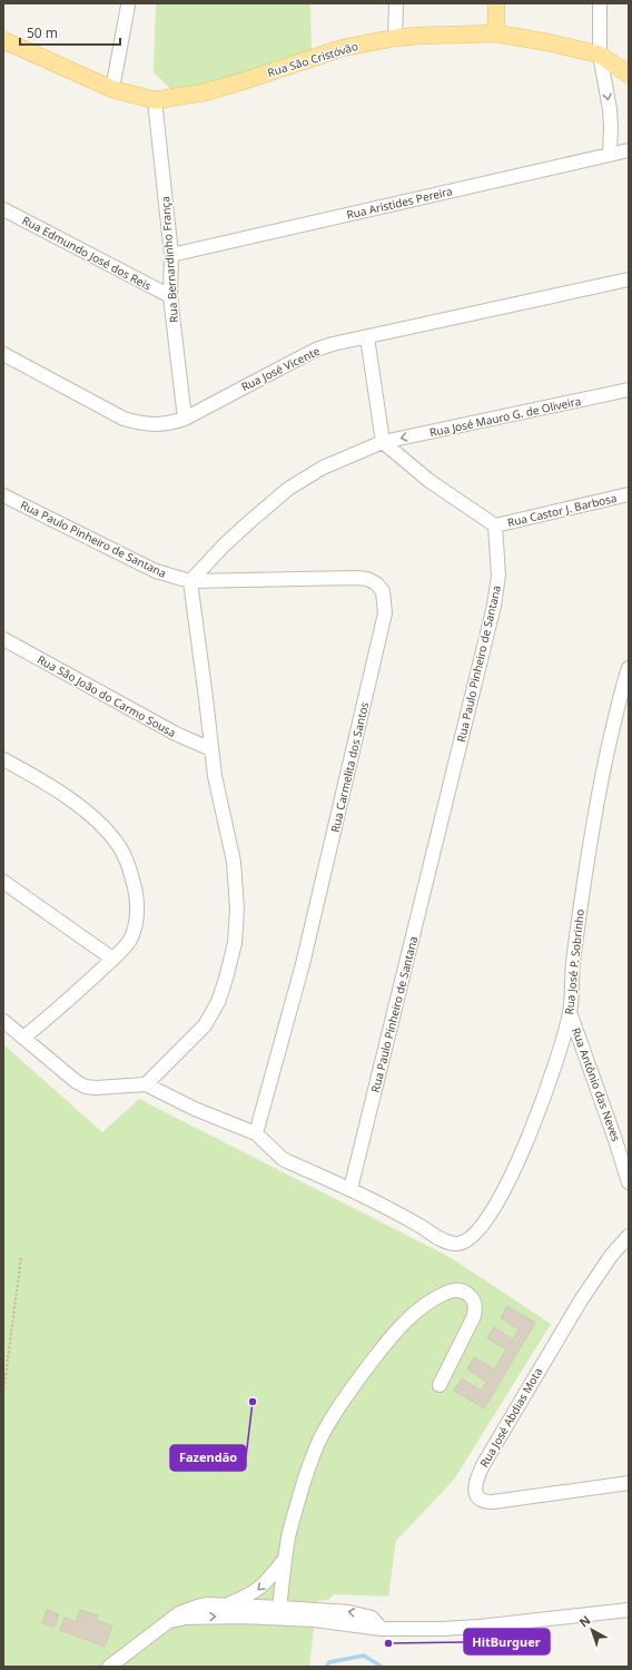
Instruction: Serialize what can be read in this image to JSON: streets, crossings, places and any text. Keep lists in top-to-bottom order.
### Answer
{
  "streets": {
    "main road": ["Rua São Cristóvão"],
    "street": [
      "Rua Aristides Pereira",
      "Rua Edmundo José dos Reis",
      "Rua Bernardinho França",
      "Rua José Vicente",
      "Rua José Mauro G. de Oliveira",
      "Rua Castor J. Barbosa",
      "Rua Paulo Pinheiro de Santana",
      "Rua São João do Carmo Sousa",
      "Rua Carmelita dos Santos",
      "Rua José P. Sobrinho",
      "Rua Antônio das Neves",
      "Rua José Abdias Mota"
    ]
  },
  "crossings": [
    ["Rua São Cristóvão", "Rua Bernardinho França"],
    ["Rua Aristides Pereira", "Rua Bernardinho França"],
    ["Rua Edmundo José dos Reis", "Rua Bernardinho França"],
    ["Rua Bernardinho França", "Rua José Vicente"],
    ["Rua Castor J. Barbosa", "Rua Paulo Pinheiro de Santana"],
    ["Rua Paulo Pinheiro de Santana", "Rua Carmelita dos Santos"],
    ["Rua Paulo Pinheiro de Santana", "Rua José P. Sobrinho"],
    ["Rua José P. Sobrinho", "Rua Antônio das Neves"]
  ],
  "one_way": ["Rua José Mauro G. de Oliveira"],
  "places": ["Fazendão", "HitBurguer"],
  "scale_bar": "50 m",
  "north": "top left"
}
